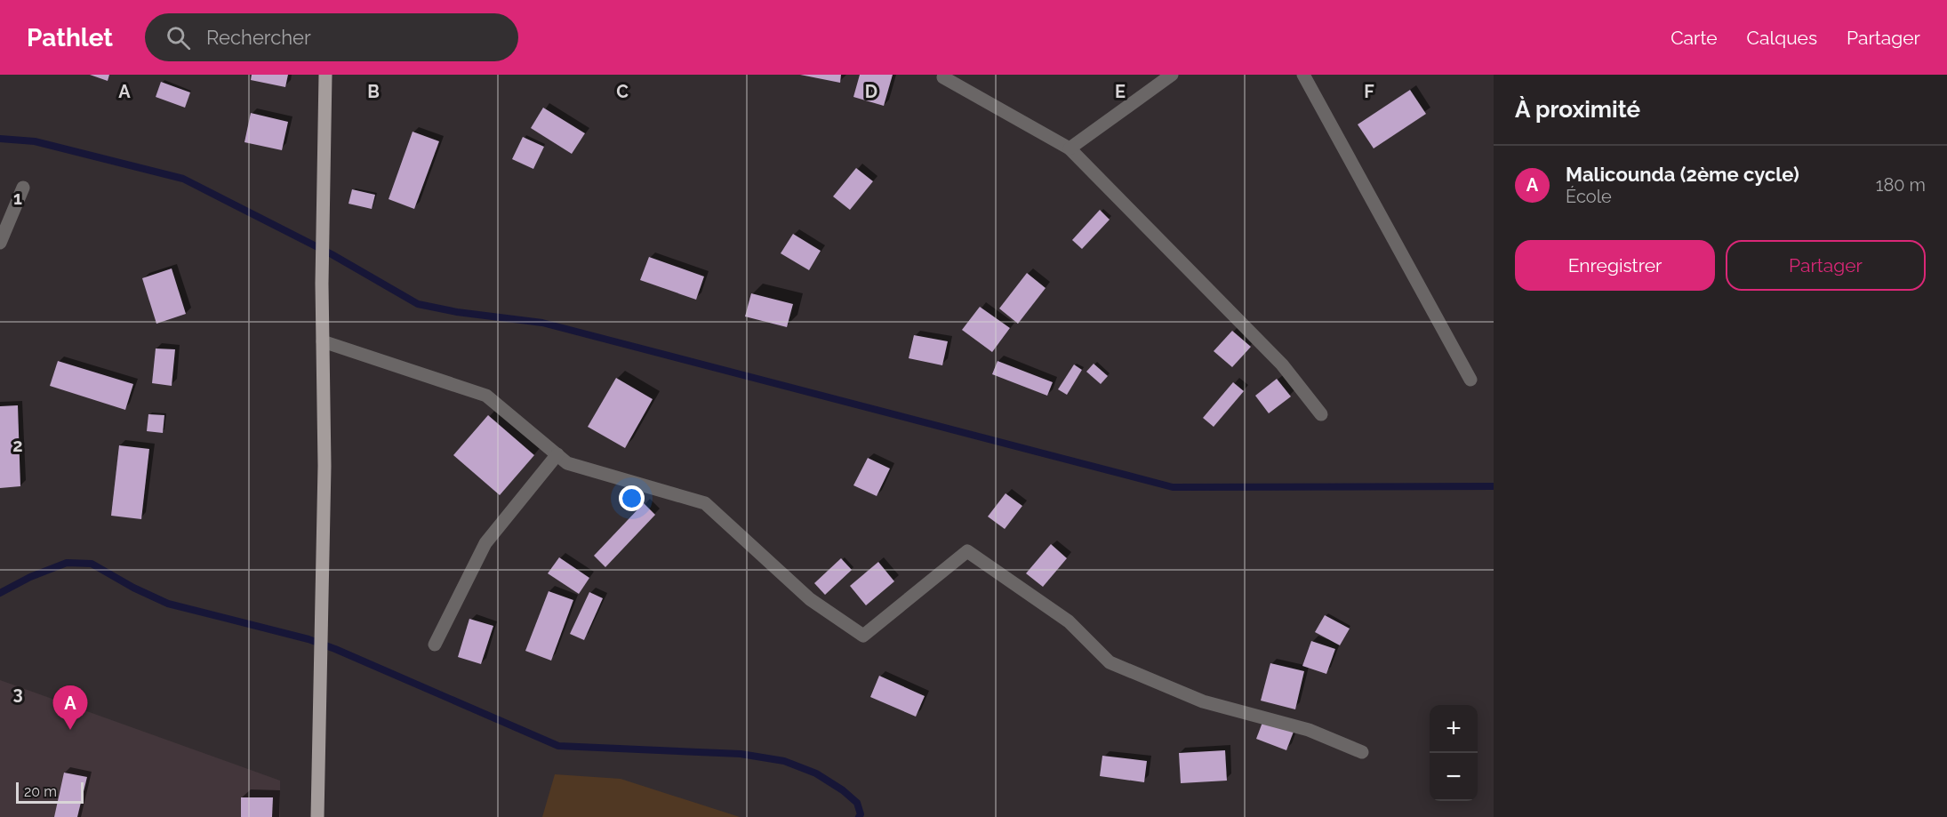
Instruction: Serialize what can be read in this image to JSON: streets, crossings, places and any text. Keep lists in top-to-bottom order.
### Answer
{
  "scale_bar": "20 m",
  "page": {
    "header": "Pathlet",
    "search": "Rechercher",
    "nav": ["Carte", "Calques", "Partager"],
    "heading": "À proximité",
    "list": [
      {
        "mark": "A",
        "name": "Malicounda (2ème cycle)",
        "note": "École",
        "value": "180 m"
      }
    ],
    "buttons": ["Enregistrer", "Partager"],
    "pins": "A",
    "map_buttons": ["+", "−"],
    "scale": "20 m"
  },
  "grid": {
    "columns": [
      "A",
      "B",
      "C",
      "D",
      "E",
      "F"
    ],
    "rows": ["1", "2", "3"]
  }
}
